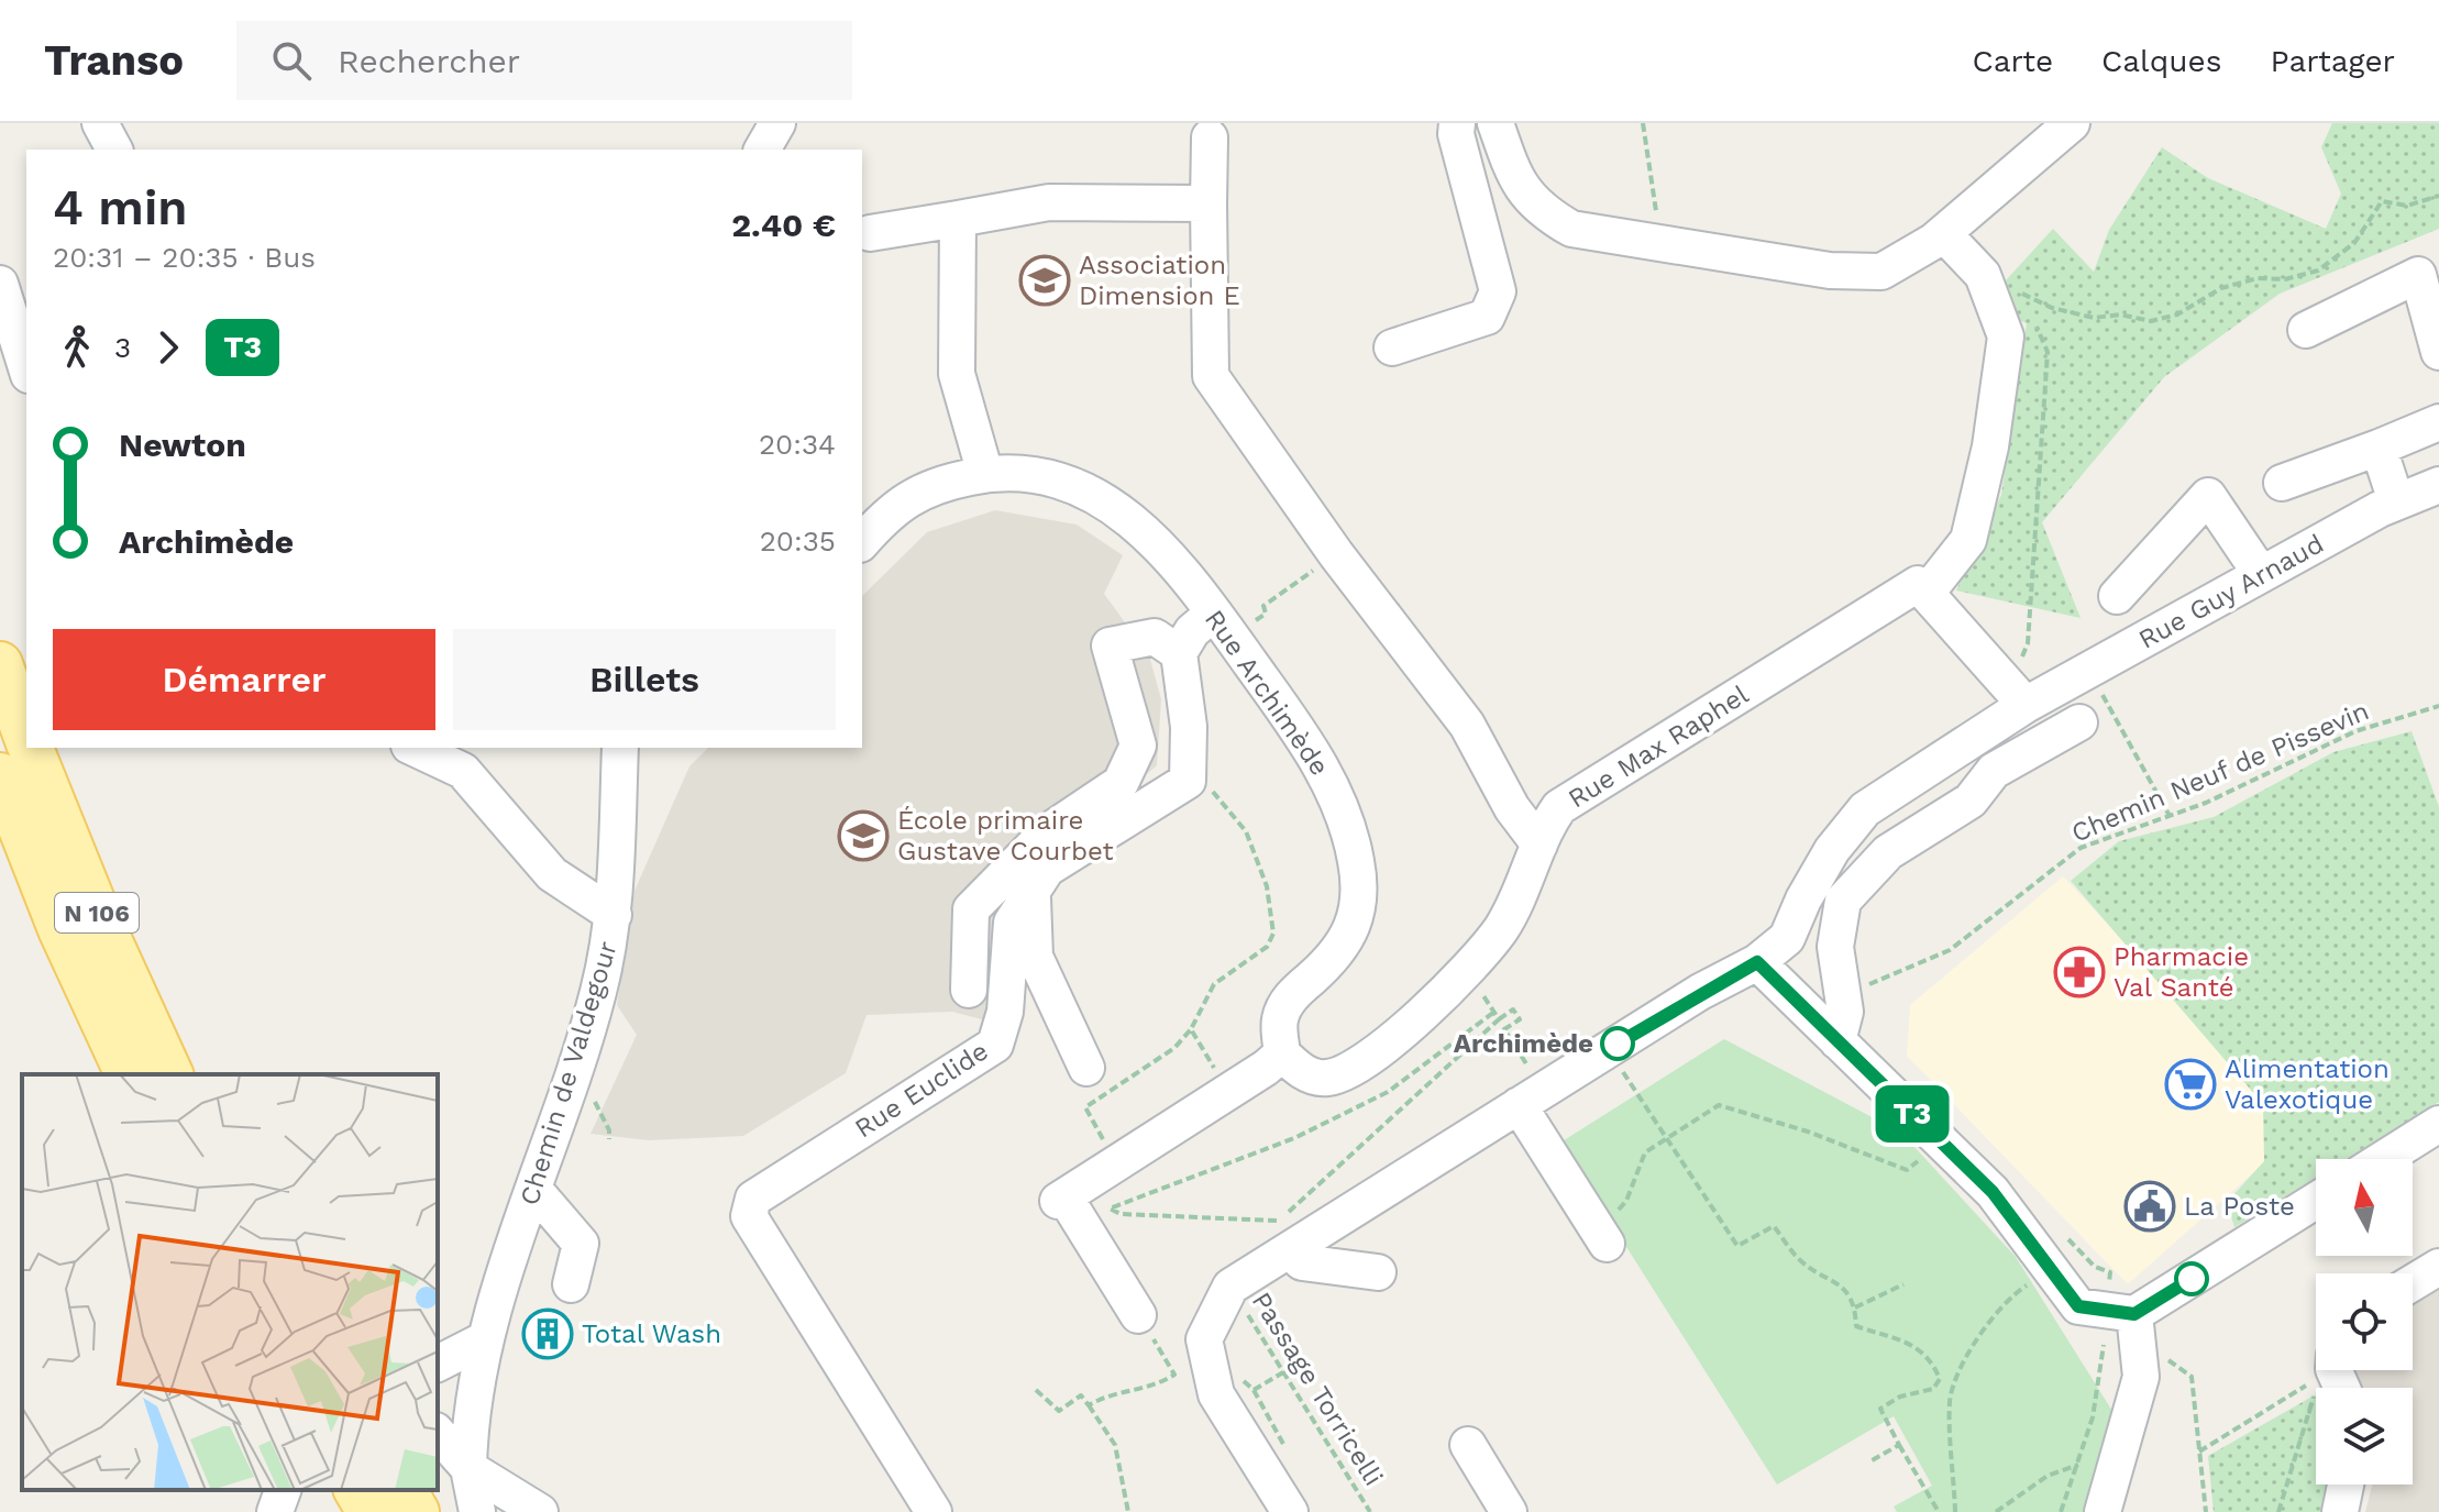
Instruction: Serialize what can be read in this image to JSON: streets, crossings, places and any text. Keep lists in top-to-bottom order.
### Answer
{
  "streets": {
    "main road": ["N 106"],
    "street": [
      "Rue Guy Arnaud",
      "Rue Archimède",
      "Rue Max Raphel",
      "Chemin de Valdegour",
      "Rue Euclide"
    ],
    "path": ["Chemin Neuf de Pissevin", "Passage Torricelli"]
  },
  "places": {
    "school or university": ["Association Dimension E", "École primaire Gustave Courbet"],
    "pharmacy": ["Pharmacie Val Santé"],
    "other": ["Archimède"],
    "supermarket": ["Alimentation Valexotique"],
    "public building": ["La Poste"],
    "building": ["Total Wash"]
  },
  "lines": ["bus line T3"],
  "north": "top",
  "page": {
    "header": "Transo",
    "search": "Rechercher",
    "nav": ["Carte", "Calques", "Partager"],
    "on_map": "T3",
    "heading": ["4 min", "20:31 – 20:35 · Bus", "2.40 €"],
    "legs": ["3", "T3"],
    "list": [
      {
        "name": "Newton",
        "value": "20:34"
      },
      {
        "name": "Archimède",
        "value": "20:35"
      }
    ],
    "buttons": ["Démarrer", "Billets"]
  }
}
